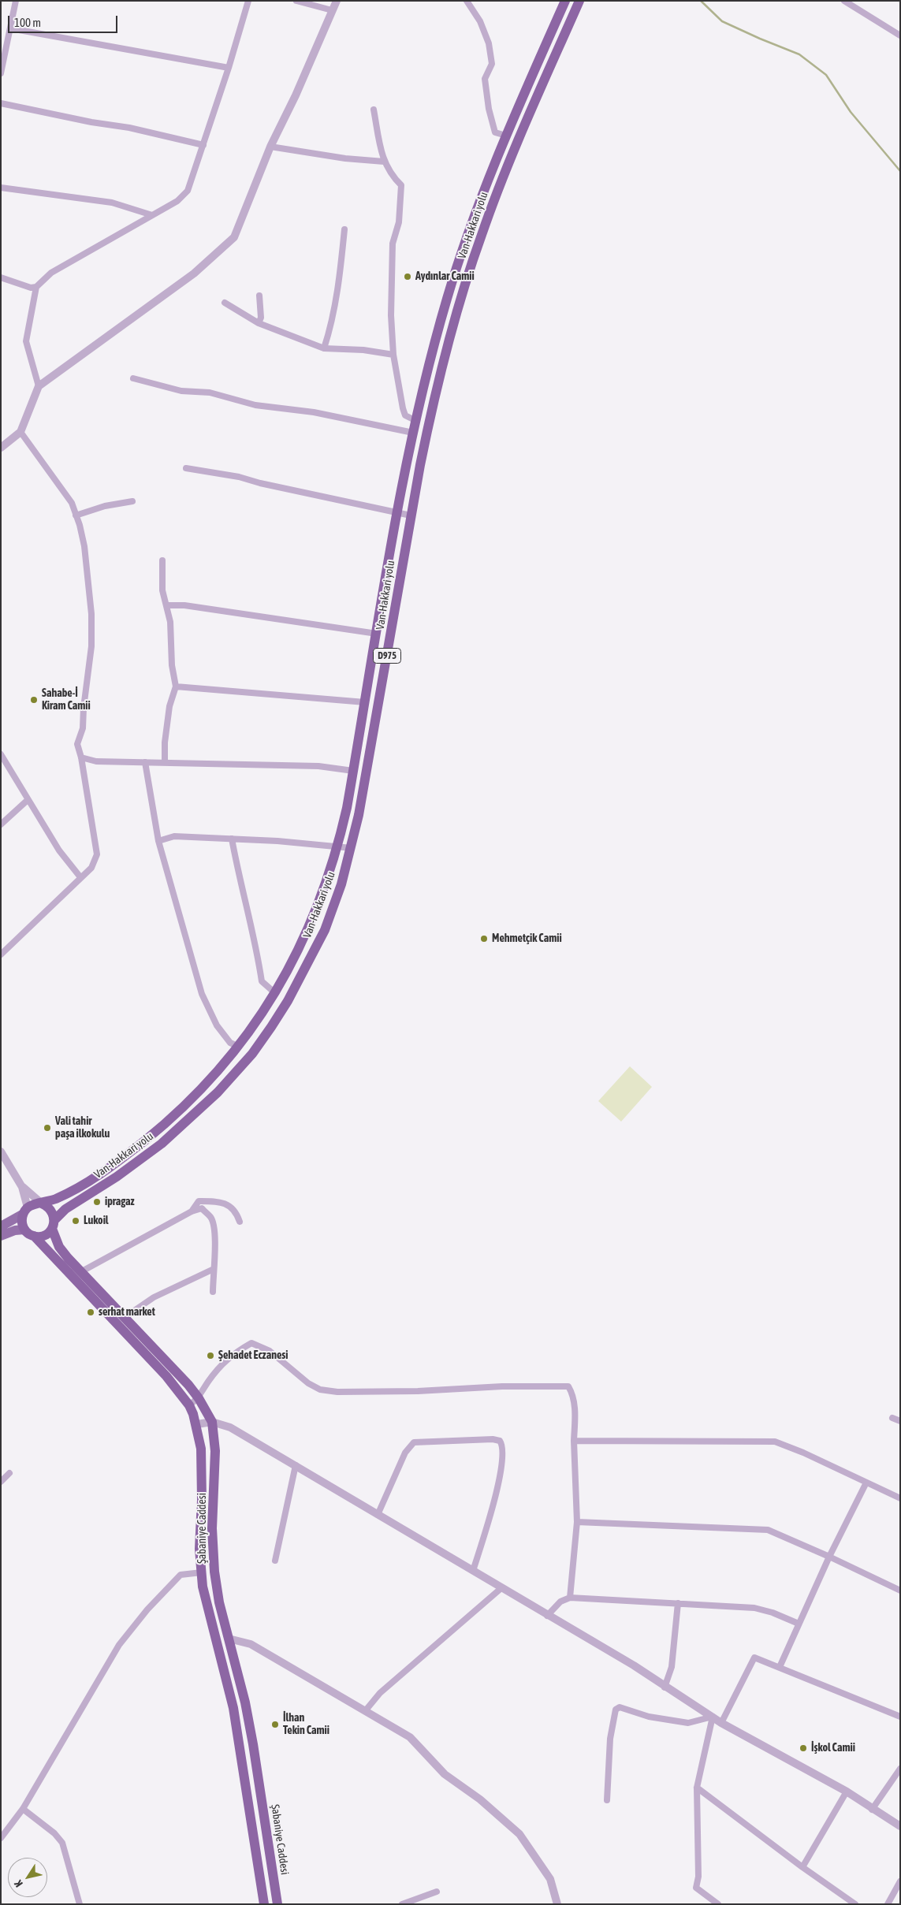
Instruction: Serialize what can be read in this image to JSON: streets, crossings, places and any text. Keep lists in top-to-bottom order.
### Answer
{
  "streets": {
    "highway": ["Van-Hakkari yolu", "D975", "Şabaniye Caddesi"]
  },
  "crossings": [
    ["Van-Hakkari yolu", "D975"],
    ["Van-Hakkari yolu", "Şabaniye Caddesi"],
    ["D975", "Şabaniye Caddesi"]
  ],
  "places": [
    "Aydınlar Camii",
    "Sahabe-İ Kiram Camii",
    "Mehmetçik Camii",
    "Vali tahir paşa ilkokulu",
    "ipragaz",
    "Lukoil",
    "serhat market",
    "Şehadet Eczanesi",
    "İlhan Tekin Camii",
    "İşkol Camii"
  ],
  "scale_bar": "100 m",
  "north": "bottom left"
}
